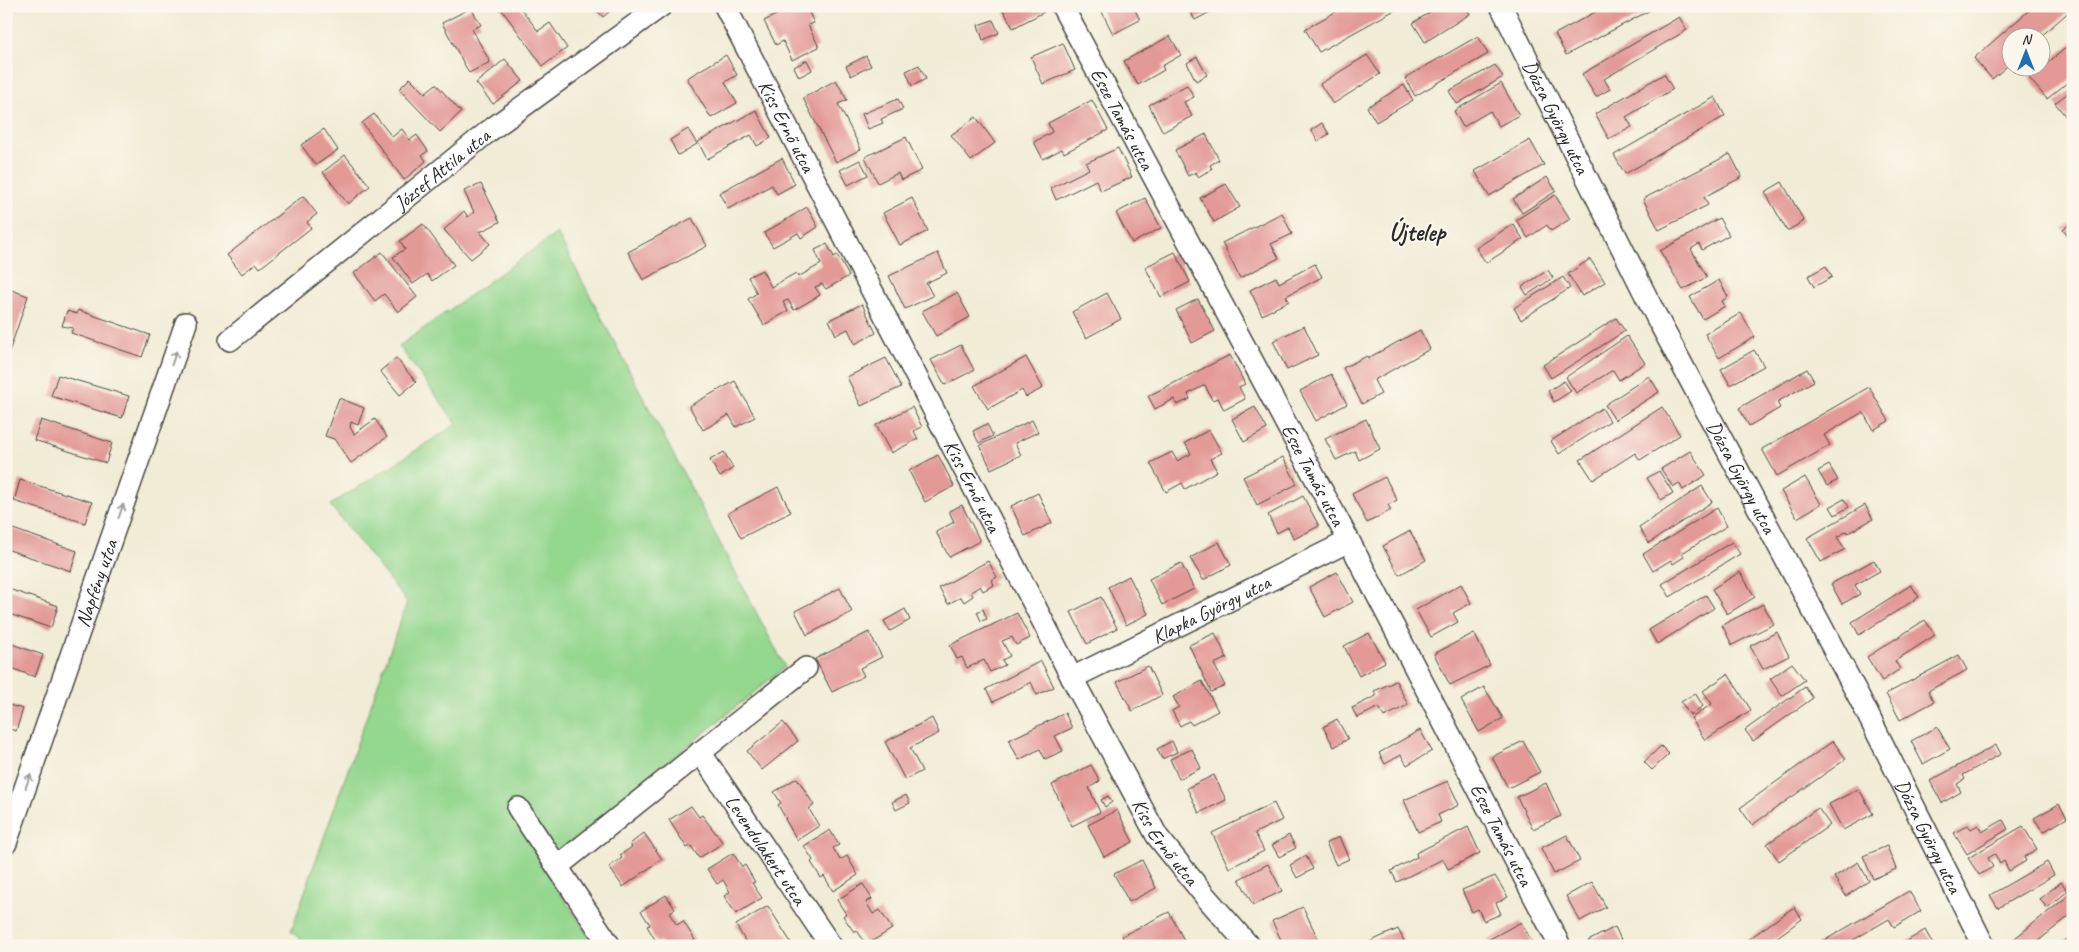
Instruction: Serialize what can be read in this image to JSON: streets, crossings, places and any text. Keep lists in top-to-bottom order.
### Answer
{
  "streets": {
    "street": [
      "Dózsa György utca",
      "Esze Tamás utca",
      "Kiss Ernő utca",
      "József Attila utca",
      "Napfény utca",
      "Klapka György utca",
      "Levendulakert utca"
    ]
  },
  "crossings": [
    ["Esze Tamás utca", "Klapka György utca"],
    ["Kiss Ernő utca", "Klapka György utca"]
  ],
  "one_way": ["Napfény utca"],
  "districts": ["Újtelep"],
  "north": "top"
}
